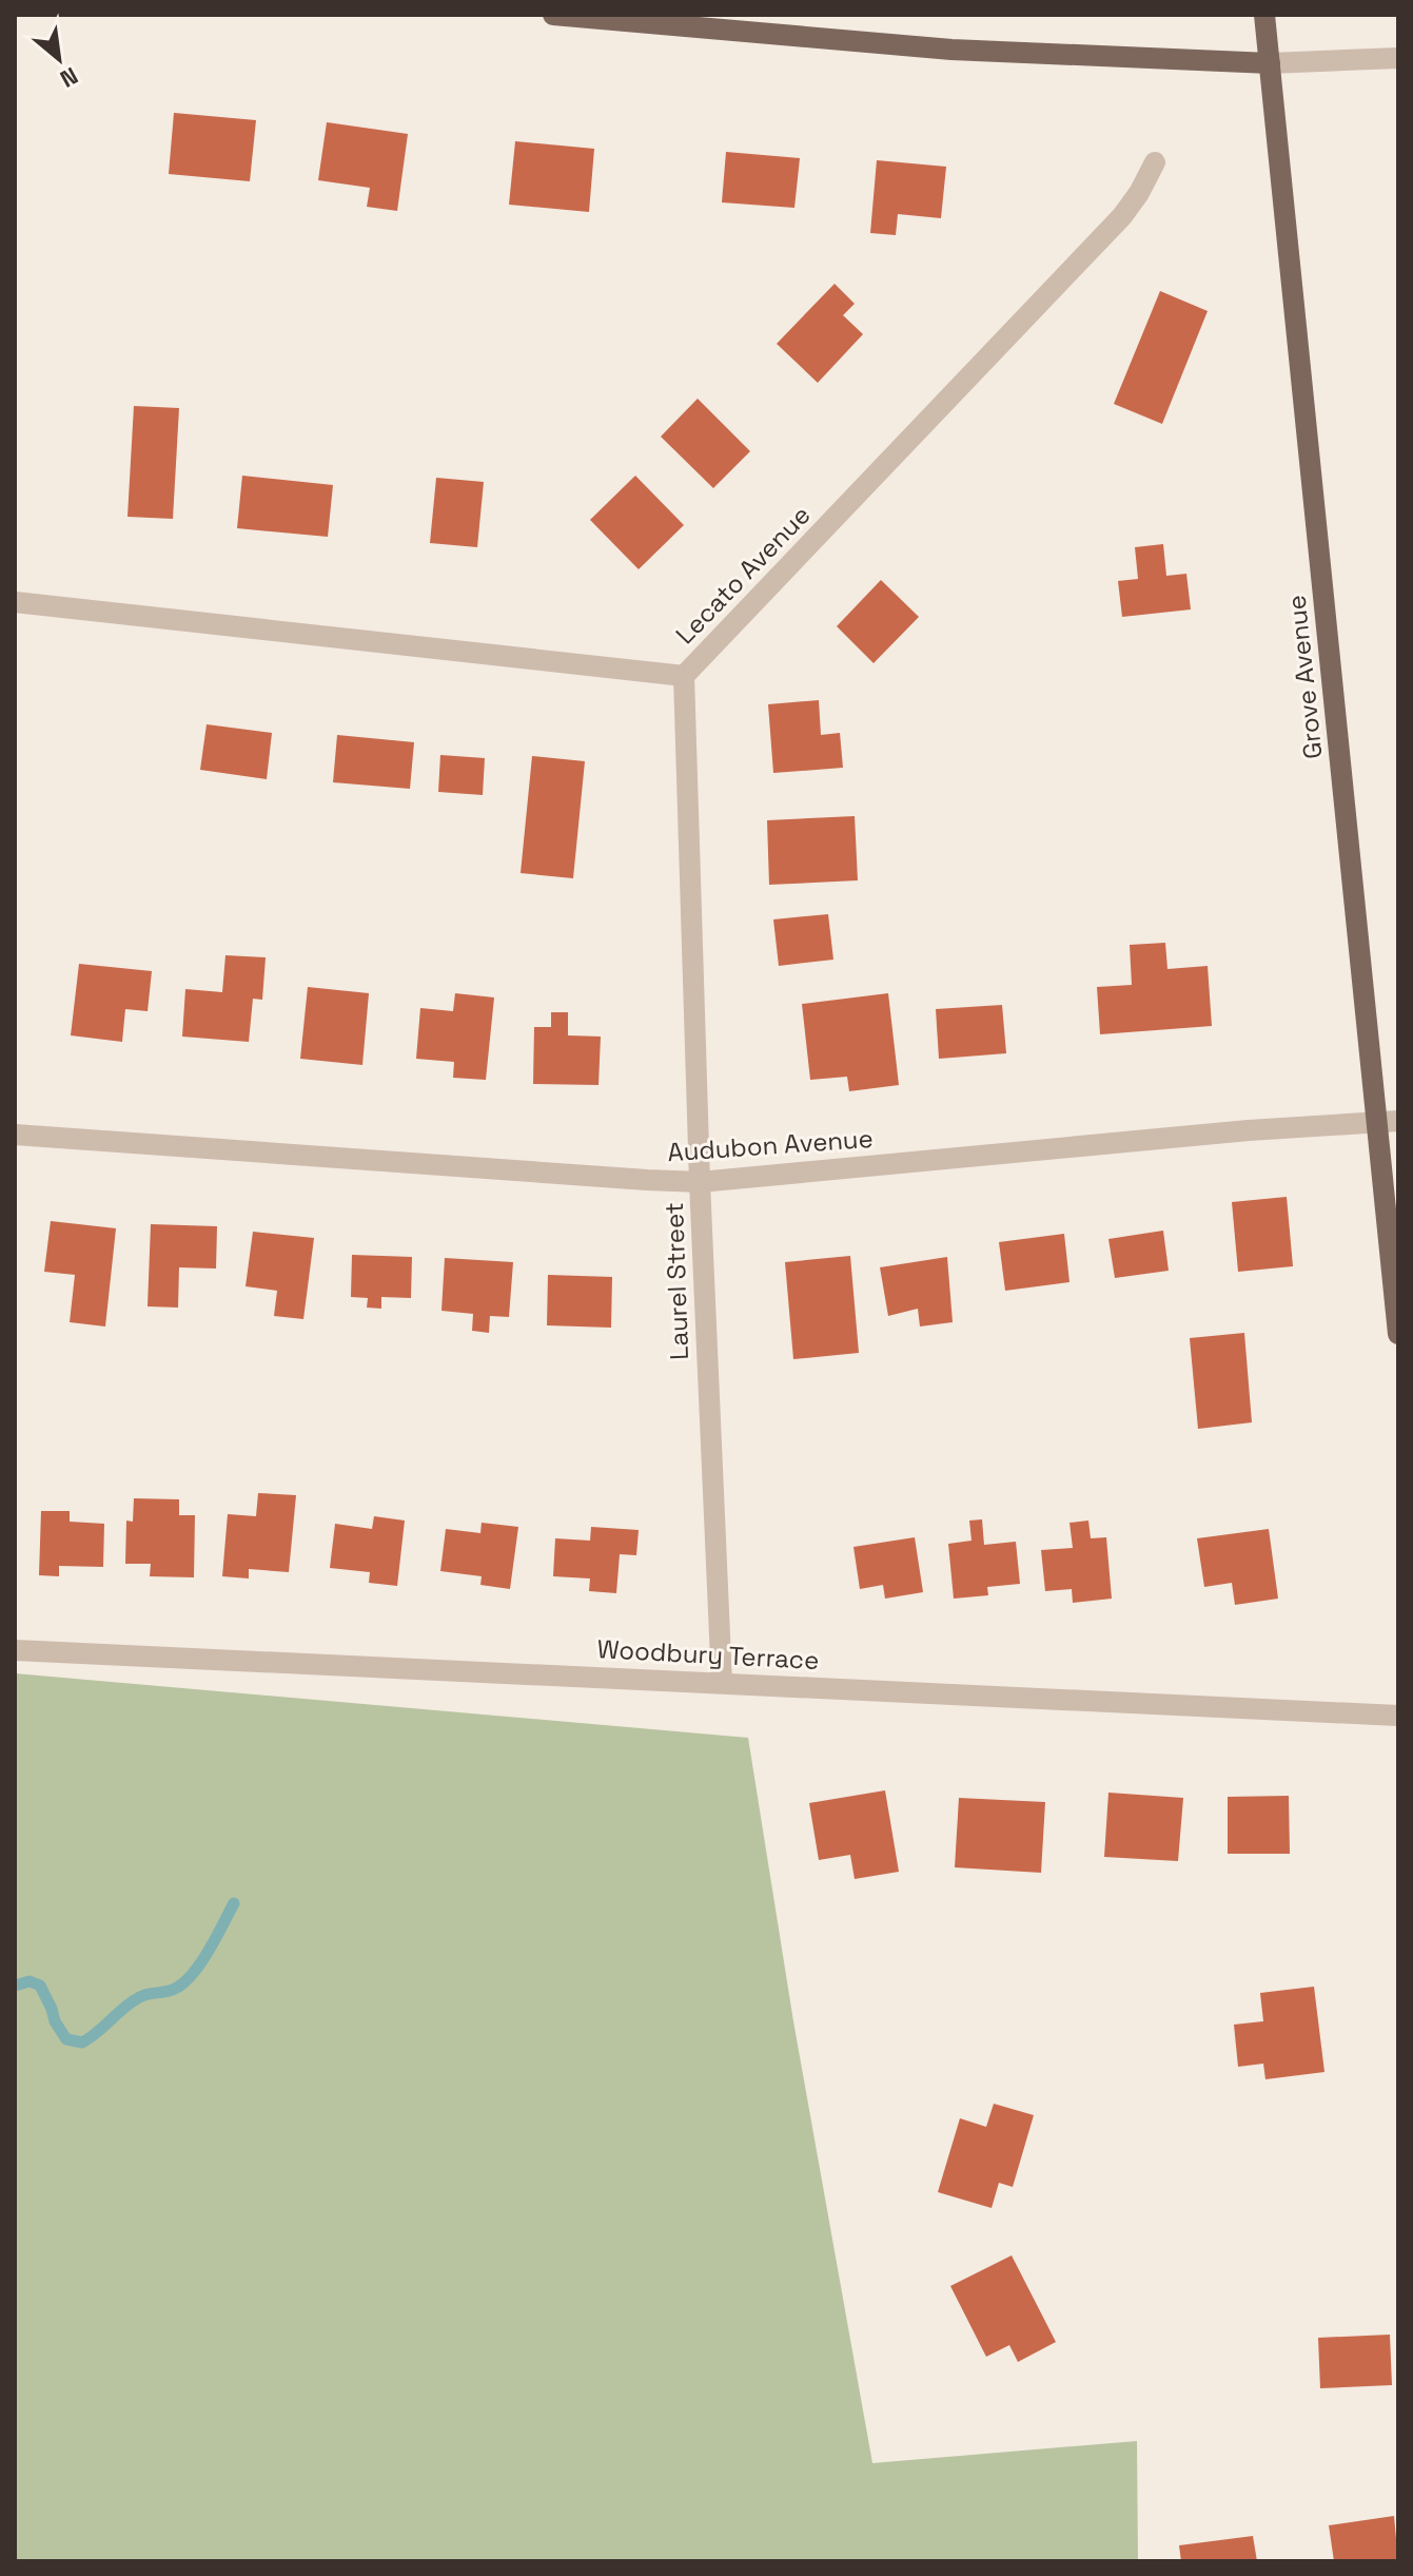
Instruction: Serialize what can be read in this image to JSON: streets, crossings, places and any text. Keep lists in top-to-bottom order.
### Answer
{
  "streets": {
    "main road": ["Grove Avenue"],
    "street": [
      "Lecato Avenue",
      "Audubon Avenue",
      "Laurel Street",
      "Woodbury Terrace"
    ]
  },
  "crossings": [
    ["Lecato Avenue", "Laurel Street"],
    ["Grove Avenue", "Audubon Avenue"],
    ["Audubon Avenue", "Laurel Street"],
    ["Laurel Street", "Woodbury Terrace"]
  ],
  "north": "bottom right"
}
